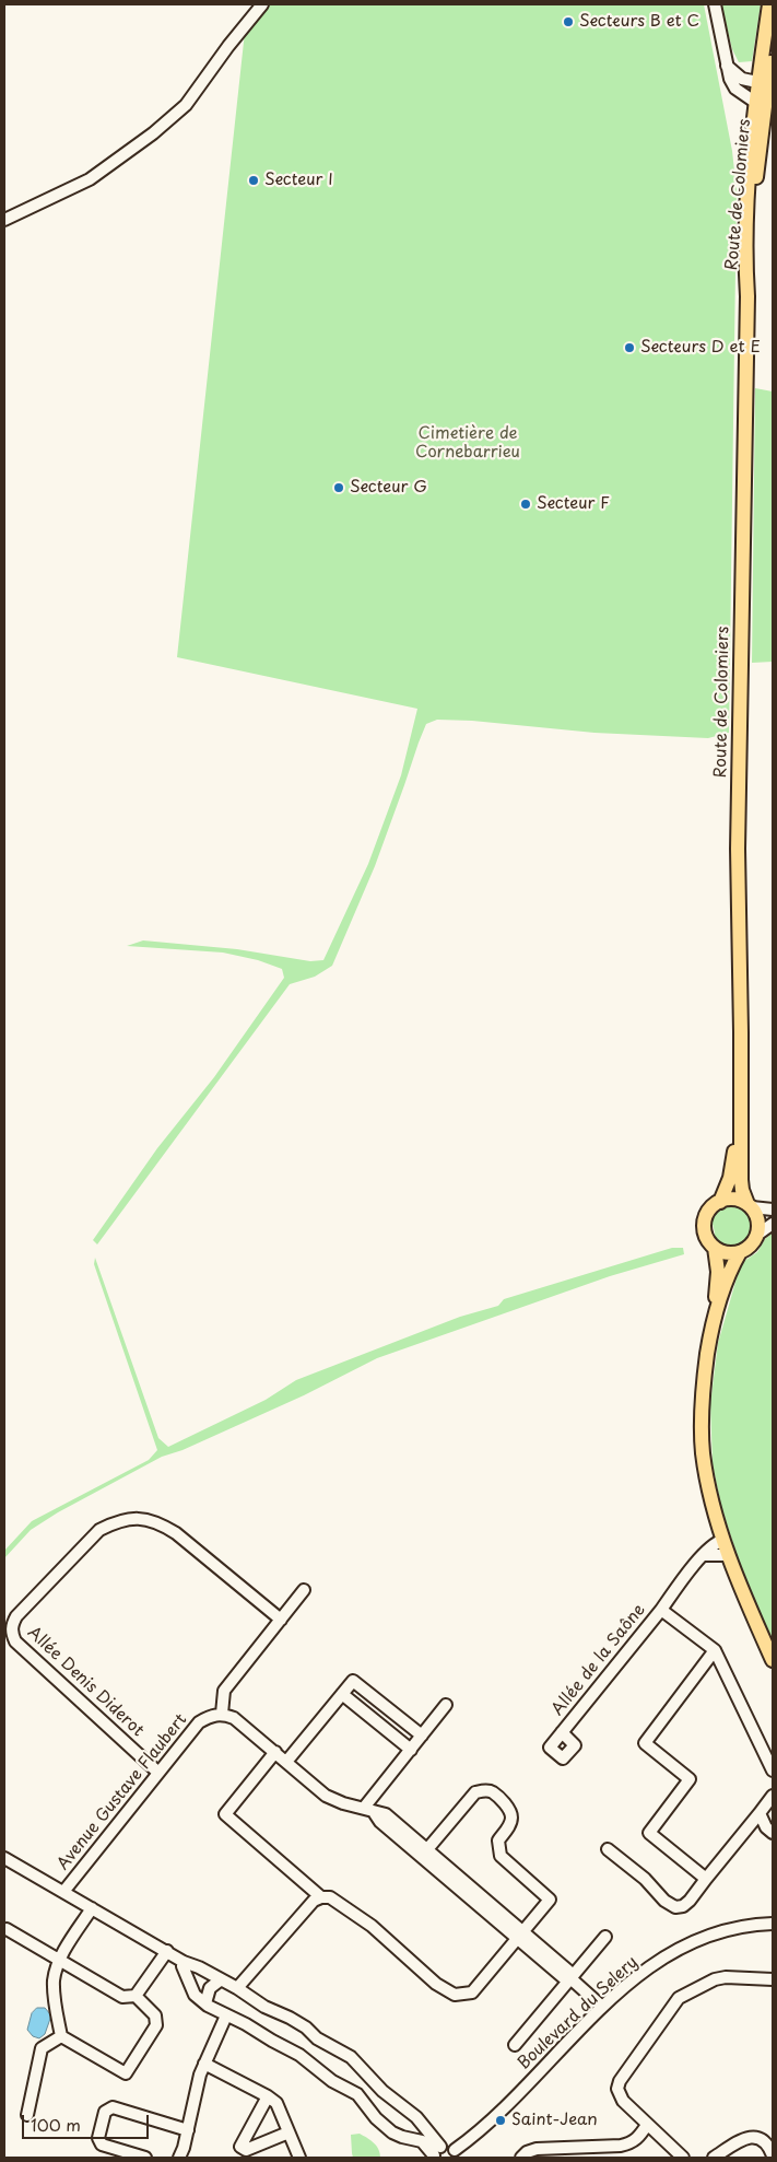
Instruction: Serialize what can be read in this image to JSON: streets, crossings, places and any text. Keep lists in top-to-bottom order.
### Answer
{
  "streets": {
    "main road": ["Route de Colomiers"],
    "street": [
      "Allée de la Saône",
      "Allée Denis Diderot",
      "Avenue Gustave Flaubert",
      "Boulevard du Selery"
    ]
  },
  "crossings": [
    ["Allée Denis Diderot", "Avenue Gustave Flaubert"]
  ],
  "parks": ["Cimetière de Cornebarrieu"],
  "places": [
    "Secteurs B et C",
    "Secteur I",
    "Secteurs D et E",
    "Secteur G",
    "Secteur F",
    "Saint-Jean"
  ],
  "scale_bar": "100 m"
}
